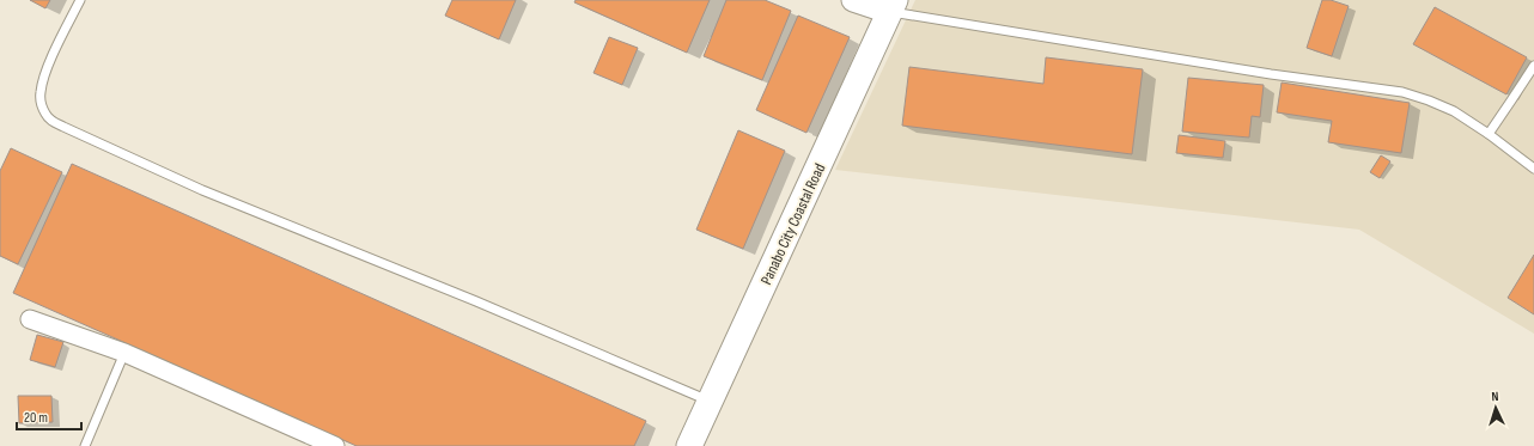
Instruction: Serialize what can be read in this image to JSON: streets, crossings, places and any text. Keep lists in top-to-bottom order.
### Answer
{
  "streets": {
    "main road": ["Panabo City Coastal Road"]
  },
  "scale_bar": "20 m",
  "north": "top"
}
